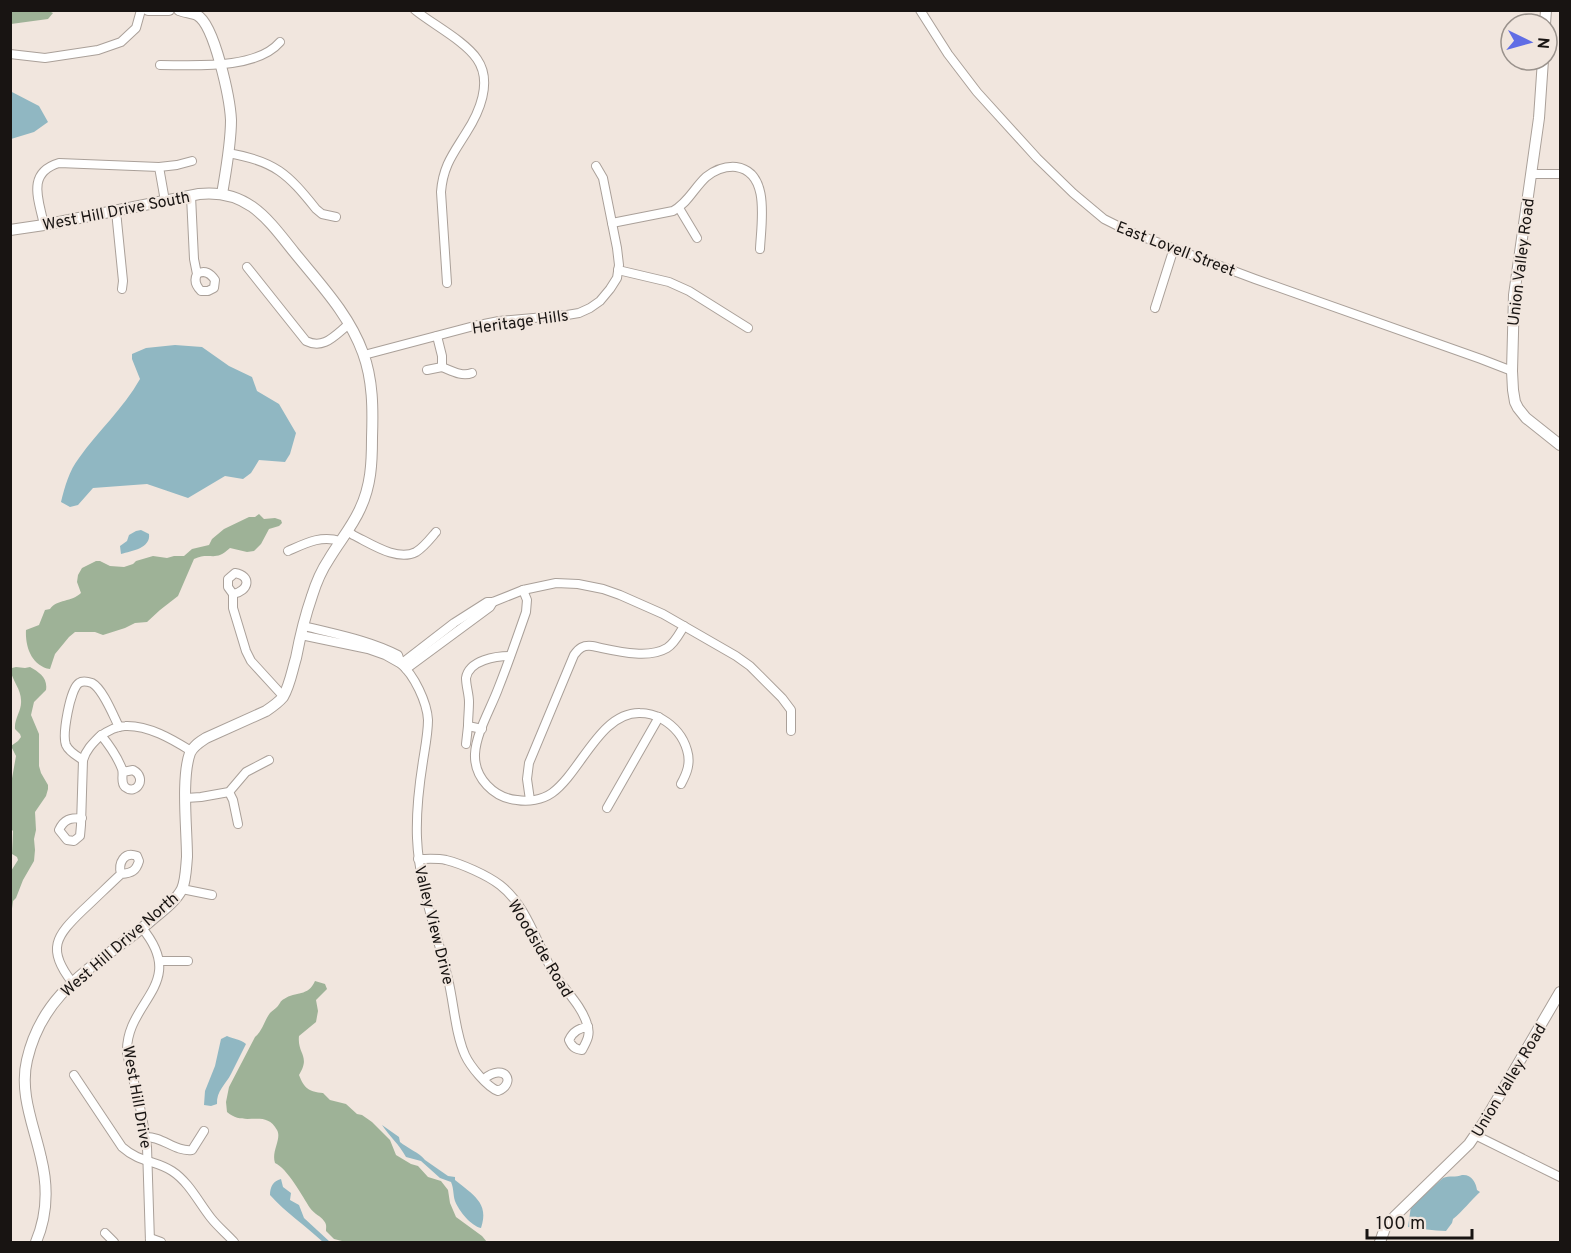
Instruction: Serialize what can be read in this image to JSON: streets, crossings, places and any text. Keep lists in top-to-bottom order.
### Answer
{
  "streets": {
    "street": [
      "West Hill Drive South",
      "East Lovell Street",
      "Union Valley Road",
      "Heritage Hills",
      "Valley View Drive",
      "West Hill Drive North",
      "Woodside Road",
      "West Hill Drive"
    ]
  },
  "crossings": [
    ["East Lovell Street", "Union Valley Road"],
    ["Valley View Drive", "Woodside Road"]
  ],
  "scale_bar": "100 m",
  "north": "right"
}
